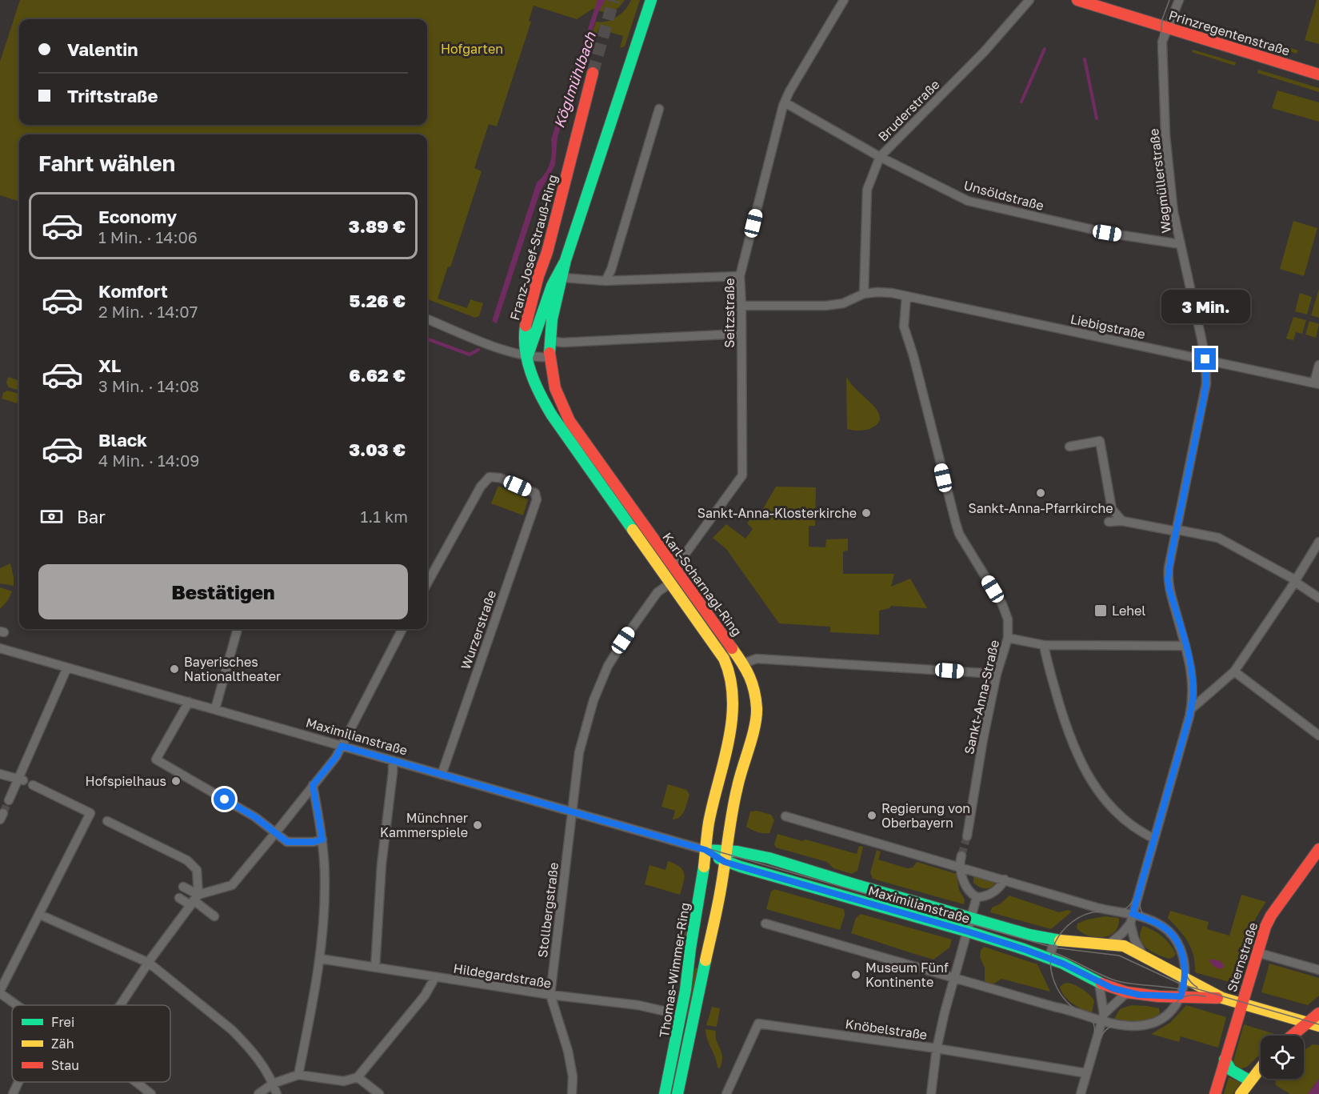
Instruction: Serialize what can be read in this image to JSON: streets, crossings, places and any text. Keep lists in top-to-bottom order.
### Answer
{
  "streets": {
    "main road": [
      "Prinzregentenstraße",
      "Franz-Josef-Strauß-Ring",
      "Karl-Scharnagl-Ring",
      "Maximilianstraße",
      "Sternstraße",
      "Thomas-Wimmer-Ring"
    ],
    "street": [
      "Bruderstraße",
      "Wagmüllerstraße",
      "Unsöldstraße",
      "Seitzstraße",
      "Liebigstraße",
      "Wurzerstraße",
      "Sankt-Anna-Straße",
      "Stollbergstraße",
      "Hildegardstraße",
      "Knöbelstraße"
    ]
  },
  "crossings": [
    ["Prinzregentenstraße", "Wagmüllerstraße"],
    ["Bruderstraße", "Unsöldstraße"],
    ["Bruderstraße", "Liebigstraße"],
    ["Wagmüllerstraße", "Unsöldstraße"],
    ["Wagmüllerstraße", "Liebigstraße"],
    ["Unsöldstraße", "Seitzstraße"],
    ["Franz-Josef-Strauß-Ring", "Karl-Scharnagl-Ring"],
    ["Seitzstraße", "Karl-Scharnagl-Ring"],
    ["Liebigstraße", "Sankt-Anna-Straße"],
    ["Karl-Scharnagl-Ring", "Maximilianstraße"],
    ["Karl-Scharnagl-Ring", "Stollbergstraße"],
    ["Karl-Scharnagl-Ring", "Thomas-Wimmer-Ring"],
    ["Wurzerstraße", "Maximilianstraße"],
    ["Maximilianstraße", "Stollbergstraße"],
    ["Maximilianstraße", "Sternstraße"],
    ["Maximilianstraße", "Thomas-Wimmer-Ring"],
    ["Stollbergstraße", "Hildegardstraße"],
    ["Thomas-Wimmer-Ring", "Hildegardstraße"]
  ],
  "water": ["Köglmühlbach"],
  "parks": ["Hofgarten"],
  "places": {
    "other": [
      "Sankt-Anna-Pfarrkirche",
      "Sankt-Anna-Klosterkirche",
      "Bayerisches Nationaltheater",
      "Hofspielhaus",
      "Regierung von Oberbayern",
      "Münchner Kammerspiele",
      "Museum Fünf Kontinente"
    ],
    "transit": ["Lehel"]
  },
  "legend": ["Frei", "Zäh", "Stau"],
  "page": {
    "banner": ["Valentin", "Triftstraße"],
    "heading": "Fahrt wählen",
    "list": [
      {
        "name": "Economy",
        "note": "1 Min. · 14:06",
        "value": "3.89 €"
      },
      {
        "name": "Komfort",
        "note": "2 Min. · 14:07",
        "value": "5.26 €"
      },
      {
        "name": "XL",
        "note": "3 Min. · 14:08",
        "value": "6.62 €"
      },
      {
        "name": "Black",
        "note": "4 Min. · 14:09",
        "value": "3.03 €"
      }
    ],
    "bubble": "3 Min.",
    "pay": ["Bar", "1.1 km"],
    "buttons": "Bestätigen"
  }
}
